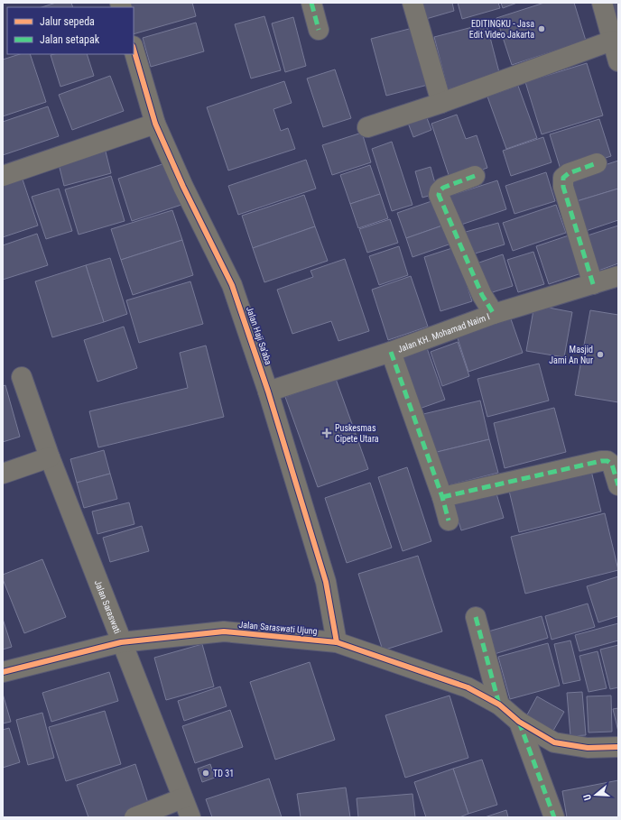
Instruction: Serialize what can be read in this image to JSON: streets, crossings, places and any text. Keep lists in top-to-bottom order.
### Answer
{
  "streets": {
    "street": [
      "Jalan KH. Mohamad Naim I",
      "Jalan Haji Sa'aba",
      "Jalan Saraswati",
      "Jalan Saraswati Ujung"
    ]
  },
  "crossings": [
    ["Jalan KH. Mohamad Naim I", "Jalan Haji Sa'aba"],
    ["Jalan Haji Sa'aba", "Jalan Saraswati Ujung"],
    ["Jalan Saraswati", "Jalan Saraswati Ujung"]
  ],
  "places": {
    "other": ["EDITINGKU - Jasa Edit Video Jakarta", "Masjid Jami An Nur", "TD 31"],
    "health": ["Puskesmas Cipete Utara"]
  },
  "legend": ["Jalur sepeda", "Jalan setapak"],
  "north": "left"
}
